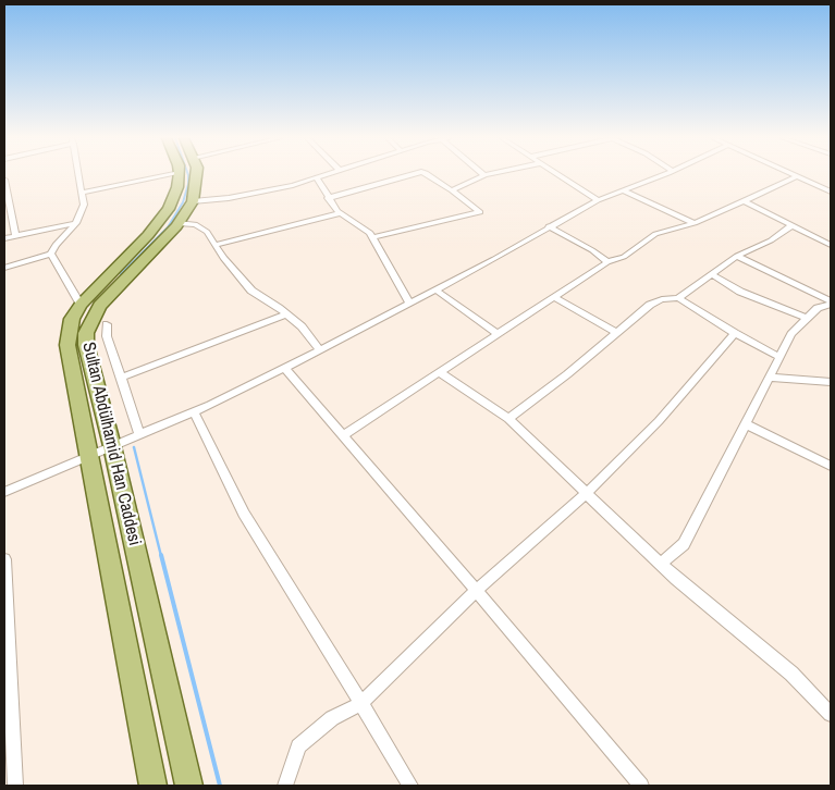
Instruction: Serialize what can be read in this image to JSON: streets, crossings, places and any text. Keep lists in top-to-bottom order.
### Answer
{
  "streets": {
    "main road": ["Sultan Abdülhamid Han Caddesi"]
  }
}
